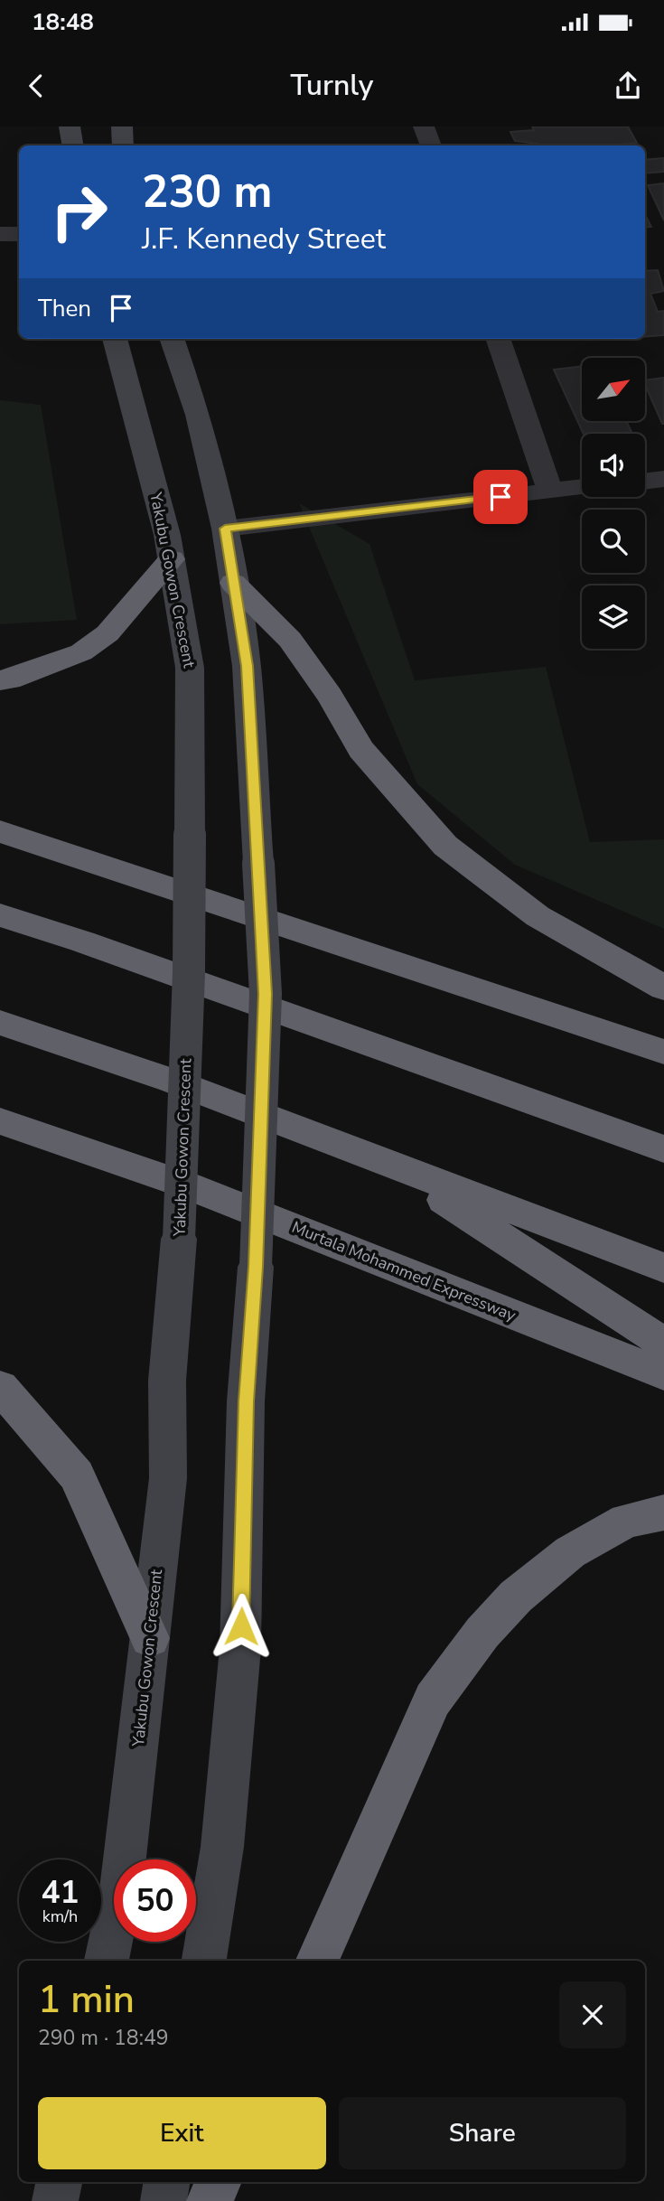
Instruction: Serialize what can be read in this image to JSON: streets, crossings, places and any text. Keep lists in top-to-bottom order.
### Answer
{
  "streets": {
    "highway": ["Murtala Mohammed Expressway"],
    "main road": ["Yakubu Gowon Crescent"]
  },
  "north": "top right",
  "page": {
    "status": "18:48",
    "header": "Turnly",
    "turn": ["230 m", "J.F. Kennedy Street"],
    "then": "Then",
    "speed": "41 km/h",
    "limit": "50",
    "heading": ["1 min", "290 m · 18:49"],
    "buttons": ["Exit", "Share"]
  }
}
